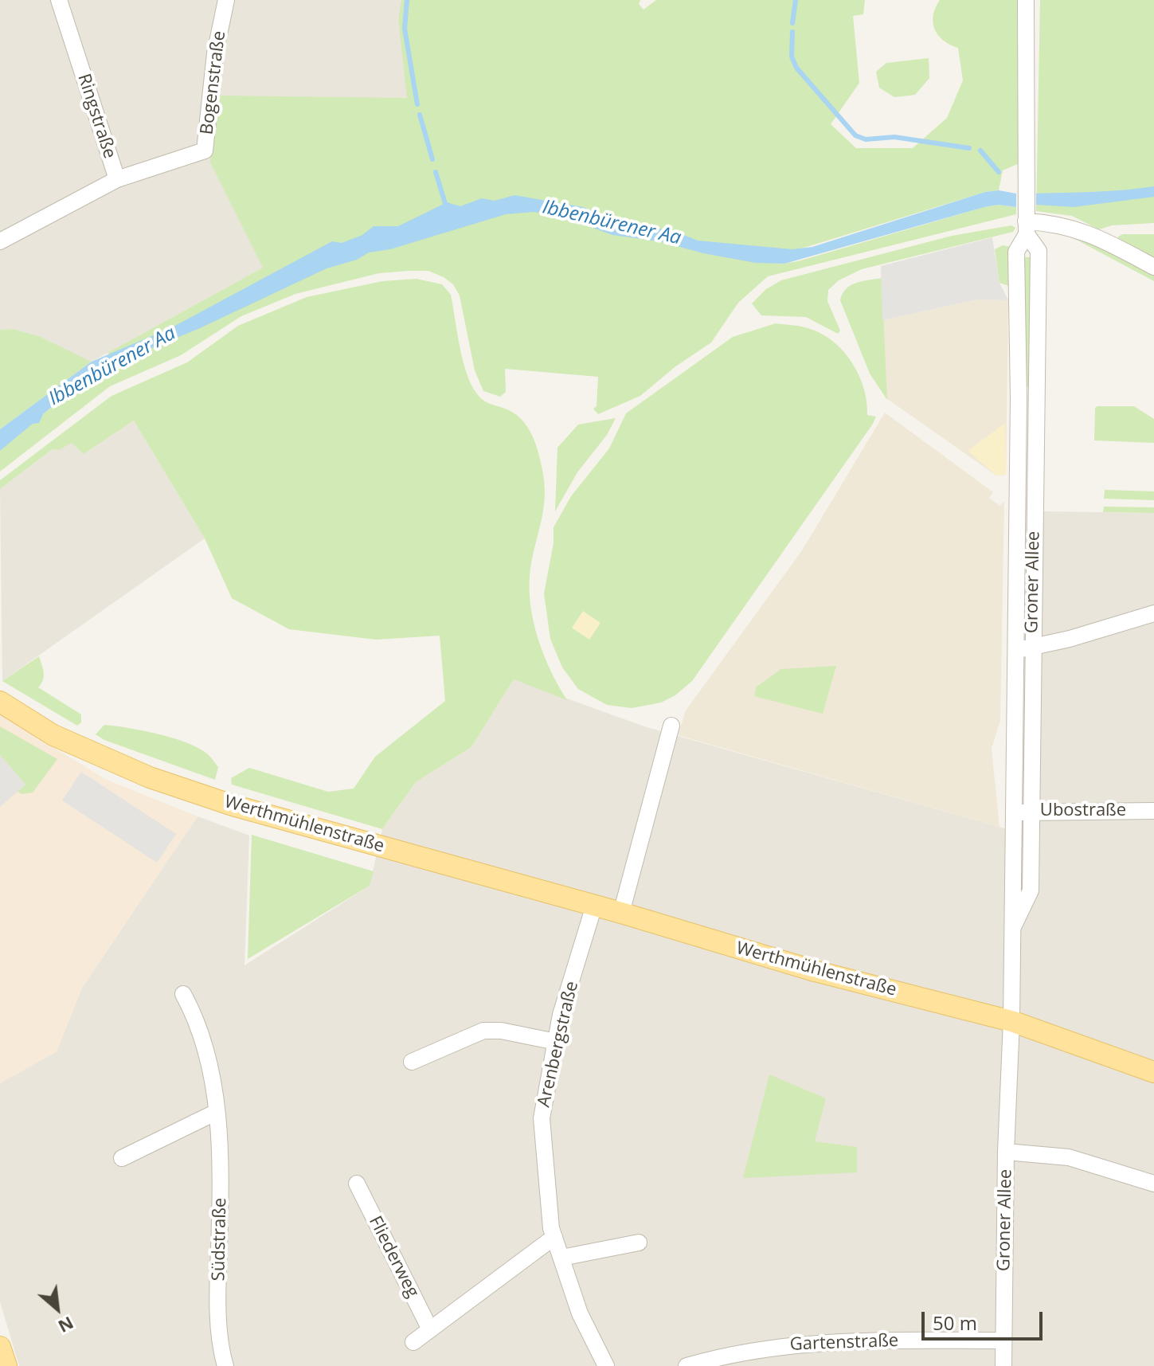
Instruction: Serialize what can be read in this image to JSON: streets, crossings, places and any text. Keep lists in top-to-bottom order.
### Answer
{
  "streets": {
    "main road": ["Werthmühlenstraße"],
    "street": [
      "Bogenstraße",
      "Ringstraße",
      "Groner Allee",
      "Ubostraße",
      "Arenbergstraße",
      "Südstraße",
      "Fliederweg",
      "Gartenstraße"
    ]
  },
  "crossings": [
    ["Bogenstraße", "Ringstraße"],
    ["Groner Allee", "Ubostraße"],
    ["Groner Allee", "Werthmühlenstraße"],
    ["Groner Allee", "Gartenstraße"],
    ["Werthmühlenstraße", "Arenbergstraße"]
  ],
  "water": ["Ibbenbürener Aa"],
  "scale_bar": "50 m",
  "north": "bottom right"
}
